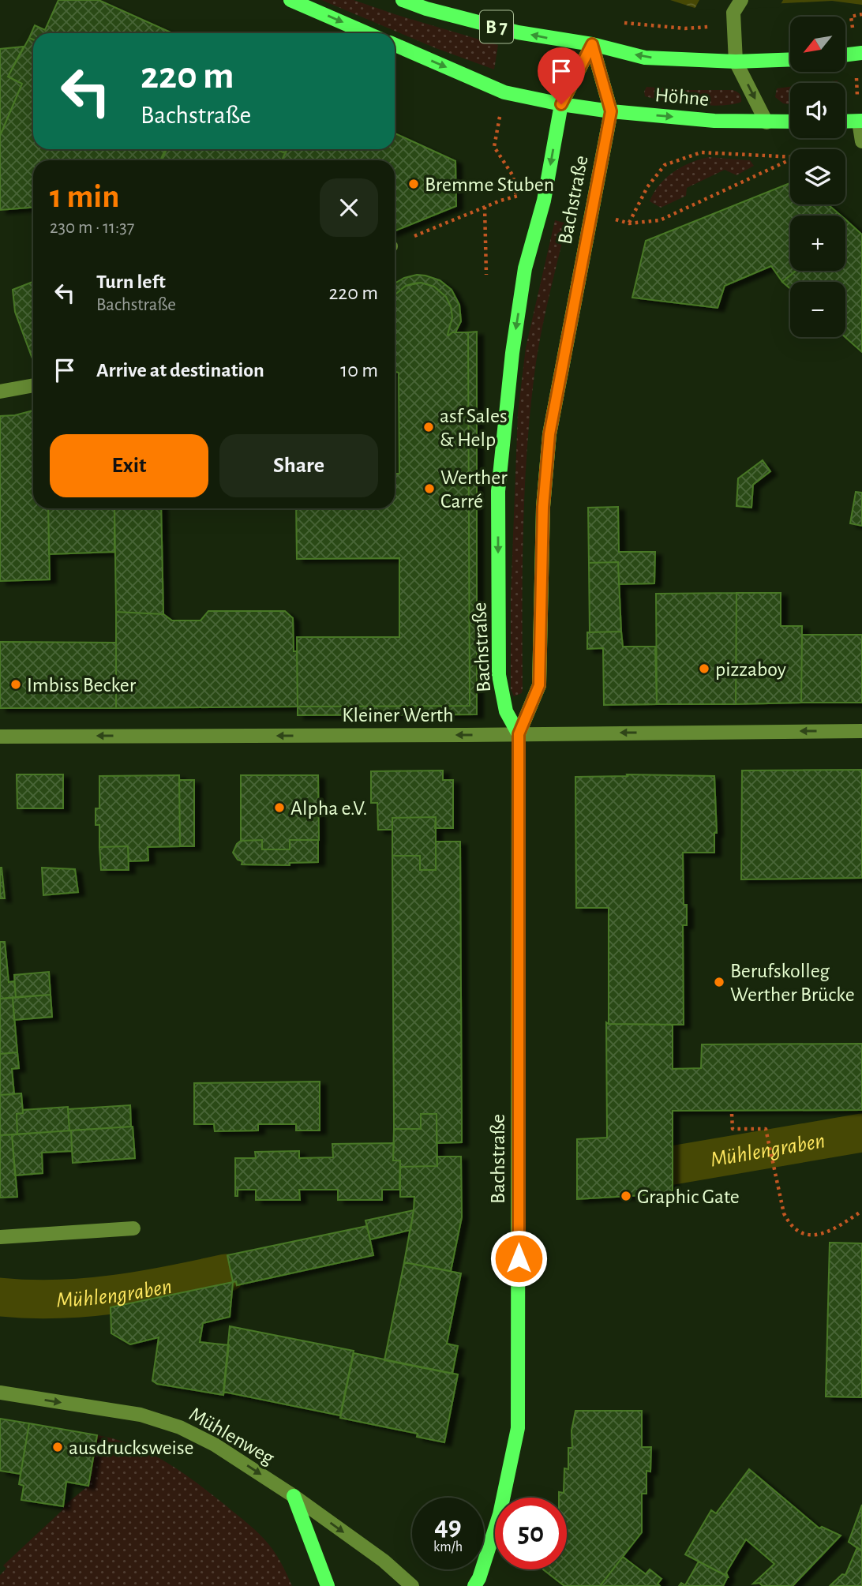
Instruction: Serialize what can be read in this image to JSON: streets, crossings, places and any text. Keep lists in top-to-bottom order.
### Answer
{
  "streets": {
    "main road": ["B 7", "Höhne", "Bachstraße"],
    "street": ["Kleiner Werth", "Mühlenweg"]
  },
  "crossings": [
    ["B 7", "Höhne"],
    ["B 7", "Bachstraße"],
    ["Höhne", "Bachstraße"],
    ["Bachstraße", "Kleiner Werth"]
  ],
  "one_way": ["Kleiner Werth", "Mühlenweg"],
  "water": ["Mühlengraben"],
  "places": [
    "Bremme Stuben",
    "asf Sales & Help",
    "Werther Carré",
    "pizzaboy",
    "Imbiss Becker",
    "Alpha e.V.",
    "Berufskolleg Werther Brücke",
    "Graphic Gate",
    "ausdrucksweise"
  ],
  "north": "bottom left",
  "page": {
    "map_buttons": ["+", "−"],
    "turn": ["220 m", "Bachstraße"],
    "heading": ["1 min", "230 m · 11:37"],
    "list": [
      {
        "name": "Turn left",
        "note": "Bachstraße",
        "value": "220 m"
      },
      {
        "name": "Arrive at destination",
        "value": "10 m"
      }
    ],
    "buttons": ["Exit", "Share"],
    "speed": "49 km/h",
    "limit": "50"
  }
}
